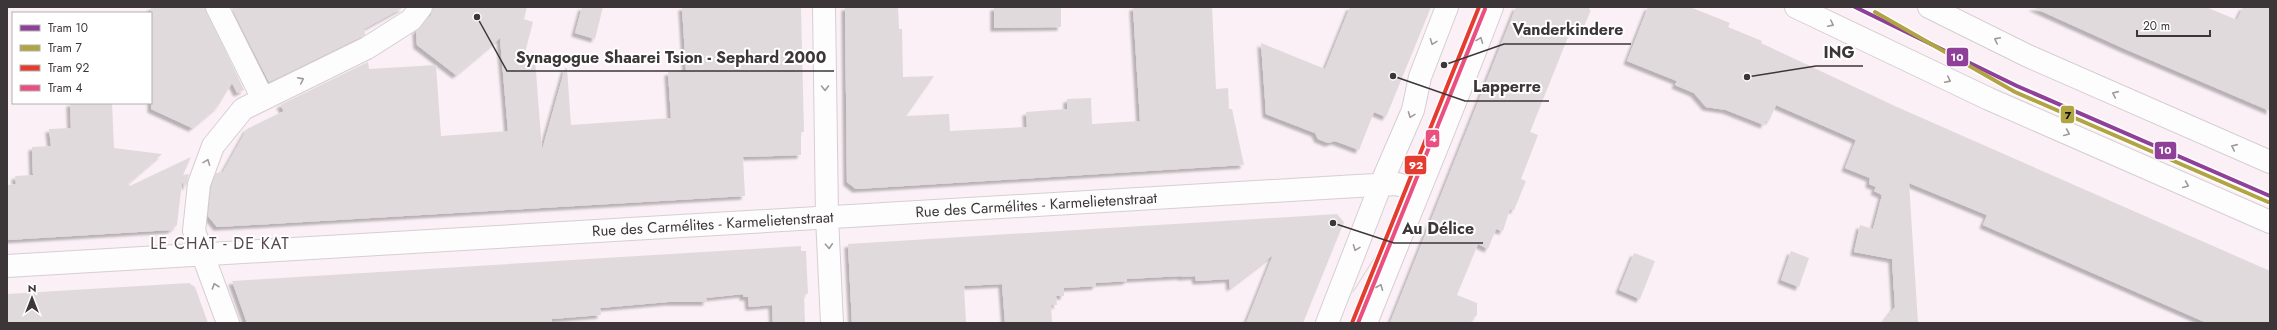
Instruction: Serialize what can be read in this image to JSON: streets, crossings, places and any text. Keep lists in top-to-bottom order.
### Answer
{
  "streets": {
    "street": ["Rue des Carmélites - Karmelietenstraat"]
  },
  "districts": ["LE CHAT - DE KAT"],
  "places": [
    "Synagogue Shaarei Tsion - Sephard 2000",
    "Vanderkindere",
    "Lapperre",
    "ING",
    "Au Délice"
  ],
  "lines": [
    "tram line 10",
    "tram line 92",
    "tram line 4",
    "tram line 7"
  ],
  "legend": [
    "Tram 10",
    "Tram 7",
    "Tram 92",
    "Tram 4"
  ],
  "scale_bar": "20 m",
  "north": "top"
}
